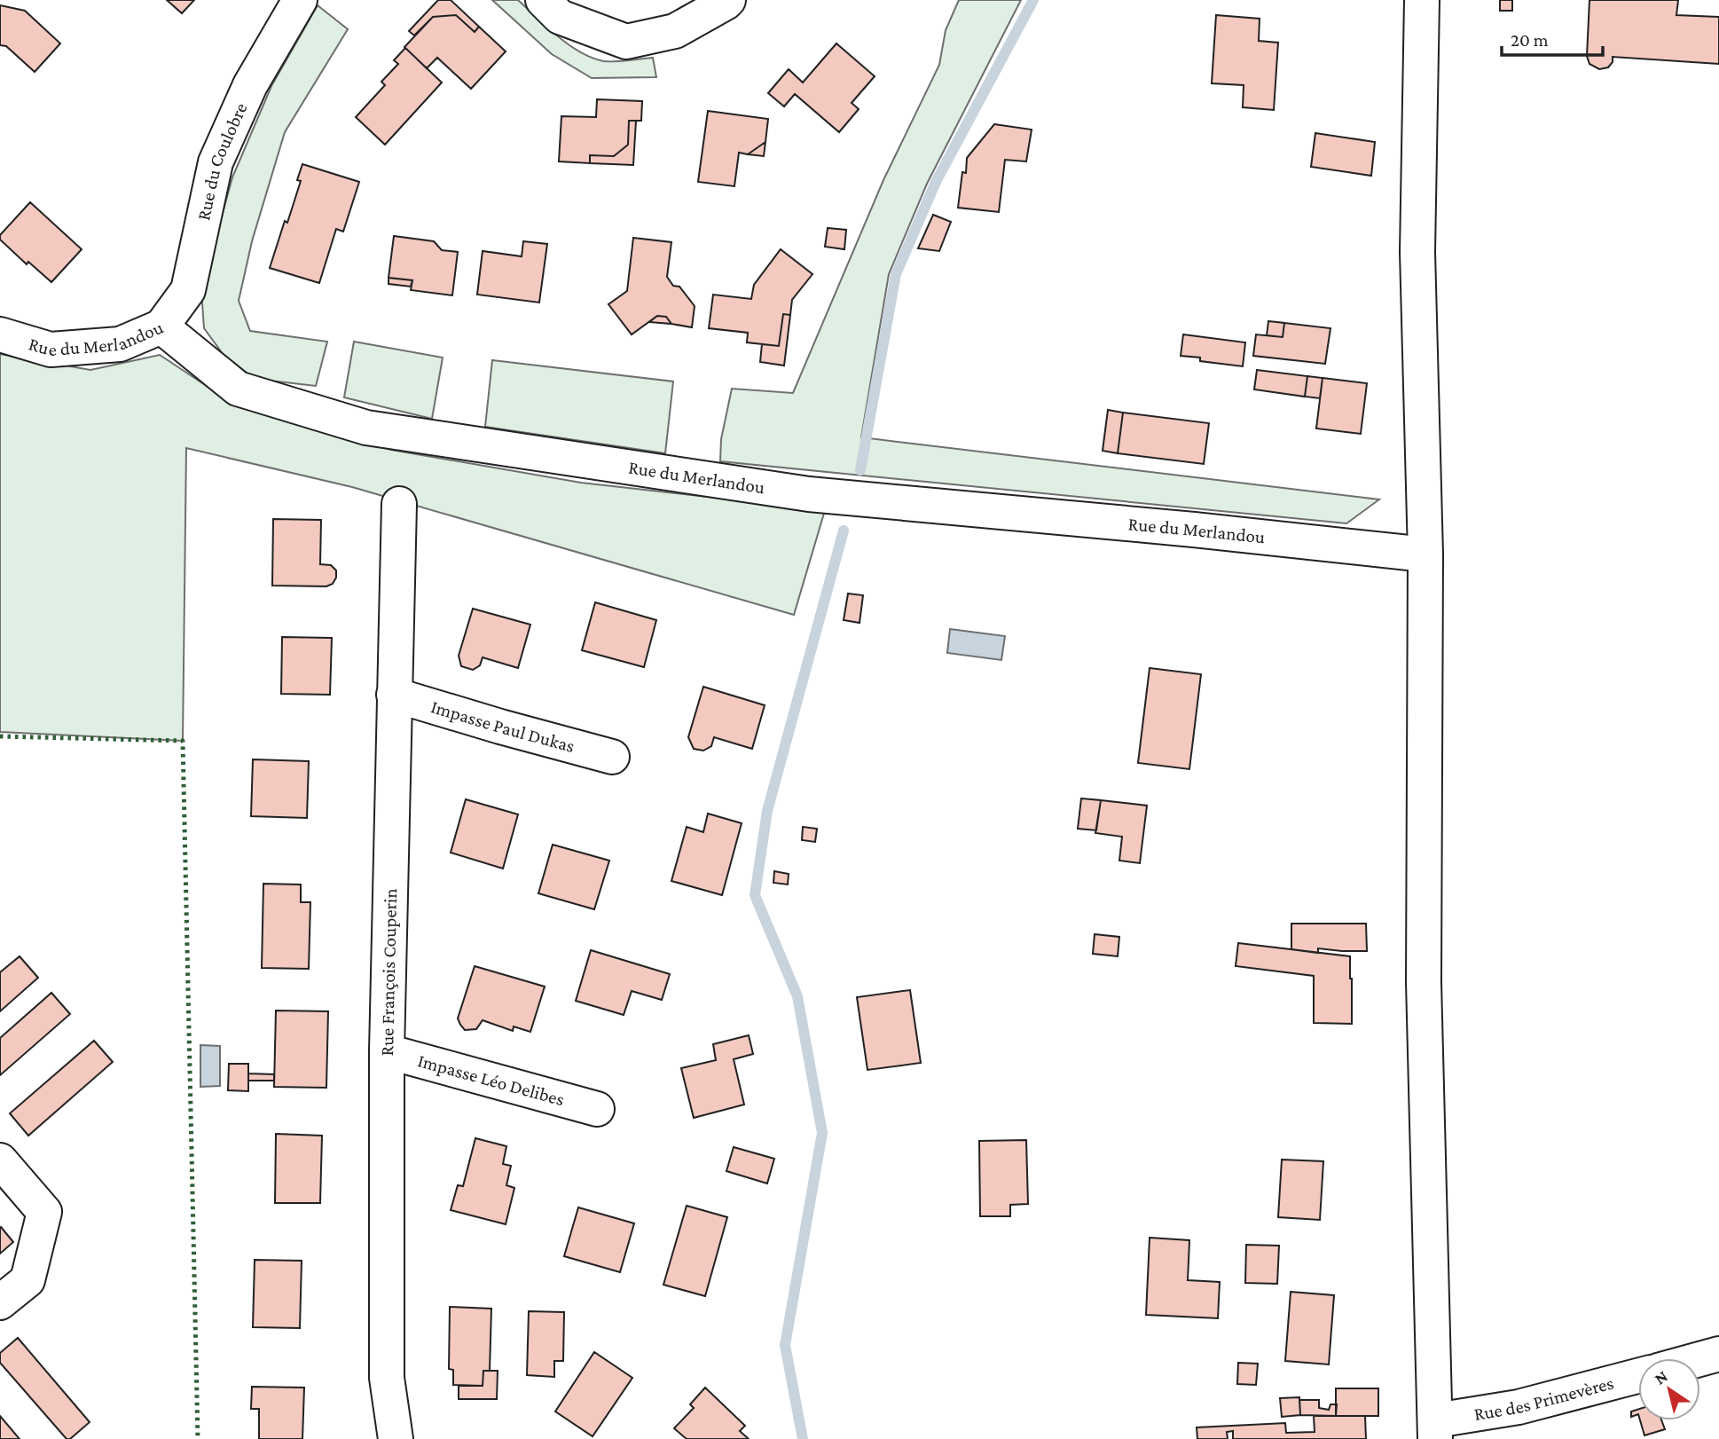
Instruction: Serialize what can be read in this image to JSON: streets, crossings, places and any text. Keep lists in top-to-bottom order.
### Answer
{
  "streets": {
    "street": [
      "Rue du Coulobre",
      "Rue du Merlandou",
      "Impasse Paul Dukas",
      "Rue François Couperin",
      "Impasse Léo Delibes",
      "Rue des Primevères"
    ]
  },
  "crossings": [
    ["Rue du Coulobre", "Rue du Merlandou"],
    ["Impasse Paul Dukas", "Rue François Couperin"],
    ["Rue François Couperin", "Impasse Léo Delibes"]
  ],
  "scale_bar": "20 m",
  "north": "top left"
}
